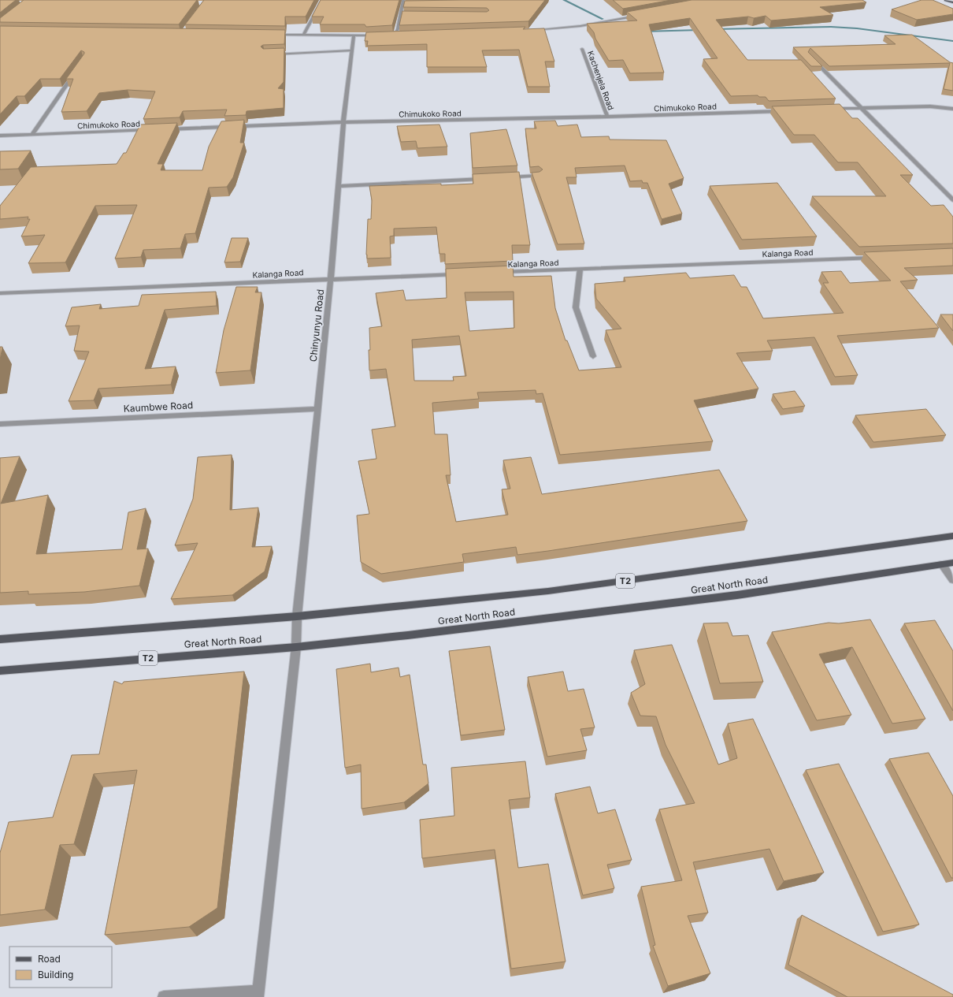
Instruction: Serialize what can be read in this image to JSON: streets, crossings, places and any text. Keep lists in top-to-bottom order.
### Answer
{
  "streets": {
    "main road": ["T2", "Great North Road"],
    "street": [
      "Kachenjela Road",
      "Chimukoko Road",
      "Kalanga Road",
      "Chinyunyu Road",
      "Kaumbwe Road"
    ]
  },
  "crossings": [
    ["Kachenjela Road", "Chimukoko Road"],
    ["Chimukoko Road", "Chinyunyu Road"],
    ["Kalanga Road", "Chinyunyu Road"],
    ["Chinyunyu Road", "Kaumbwe Road"],
    ["Chinyunyu Road", "Great North Road"]
  ],
  "legend": ["Road", "Building"]
}
